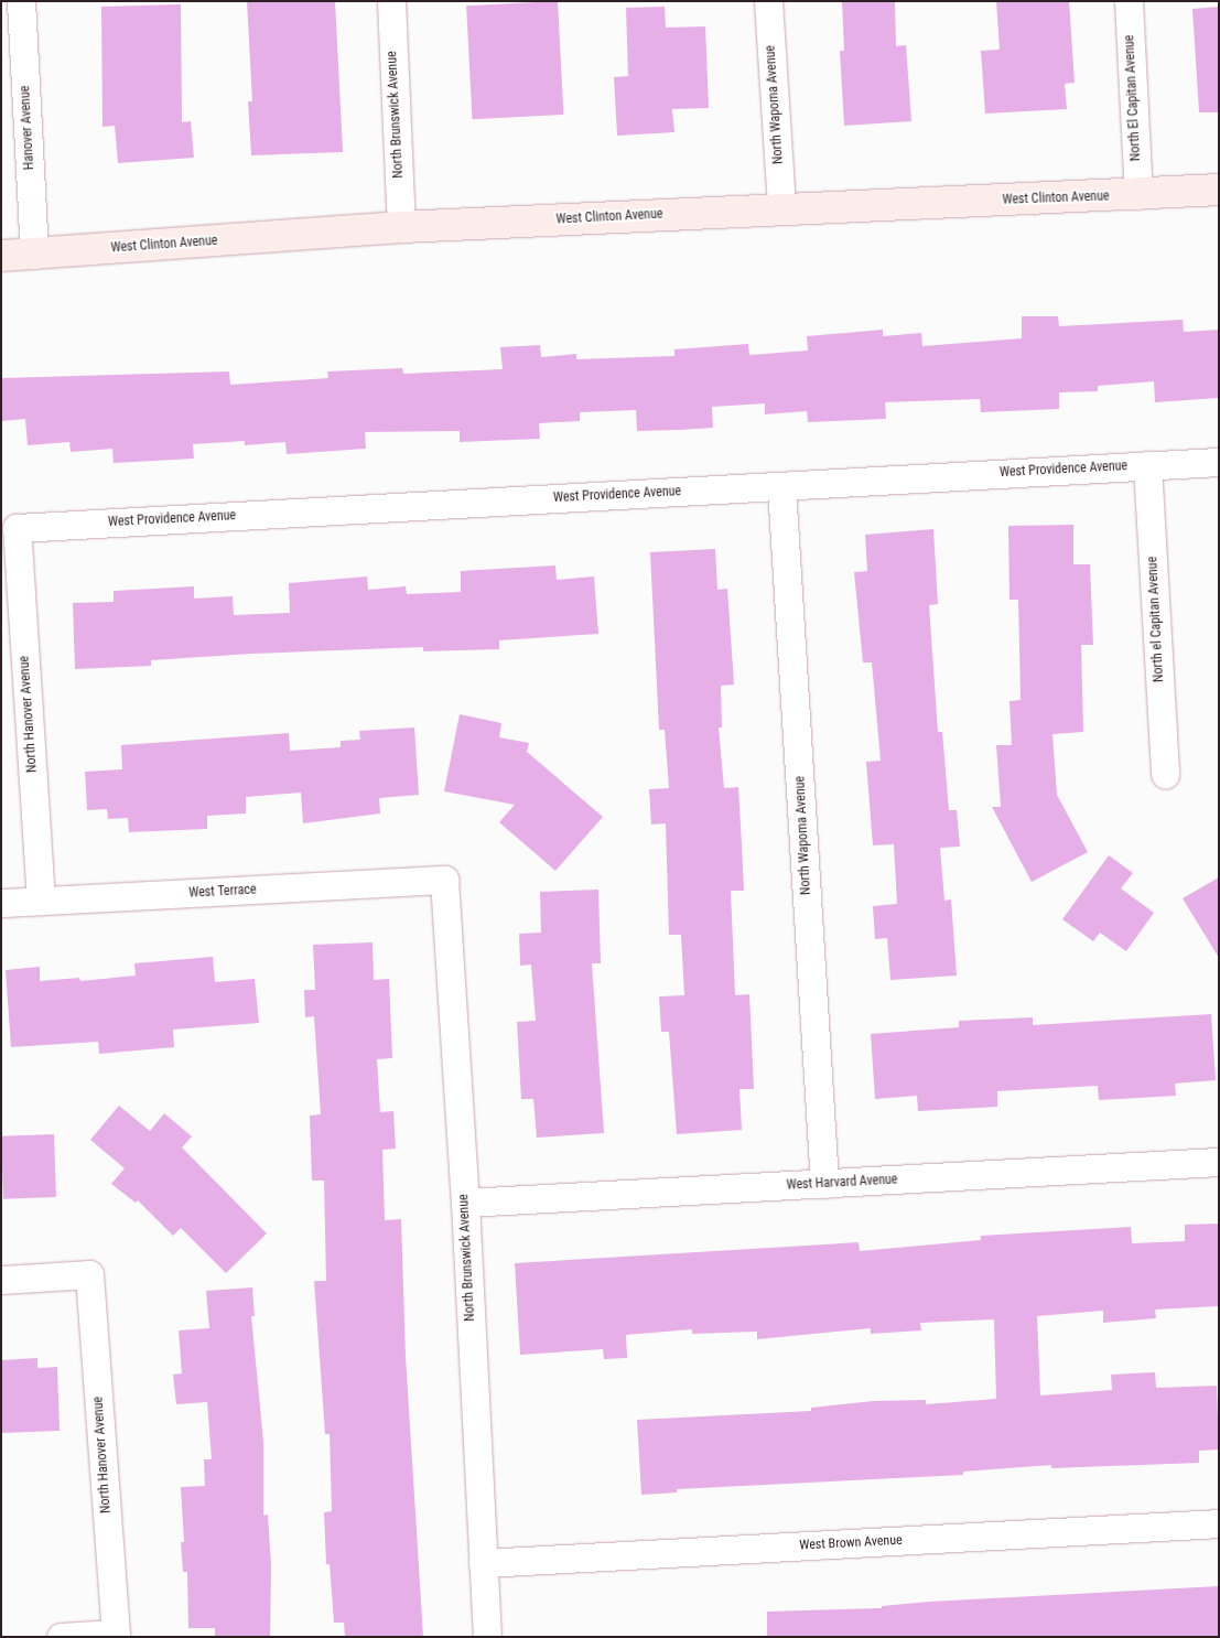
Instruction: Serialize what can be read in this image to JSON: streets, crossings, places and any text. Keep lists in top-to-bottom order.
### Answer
{
  "streets": {
    "main road": ["West Clinton Avenue"],
    "street": [
      "North El Capitan Avenue",
      "North Wapoma Avenue",
      "North Brunswick Avenue",
      "Hanover Avenue",
      "West Providence Avenue",
      "North el Capitan Avenue",
      "North Hanover Avenue",
      "West Terrace",
      "West Harvard Avenue",
      "West Brown Avenue"
    ]
  },
  "crossings": [
    ["North El Capitan Avenue", "West Clinton Avenue"],
    ["North Wapoma Avenue", "West Clinton Avenue"],
    ["North Wapoma Avenue", "West Providence Avenue"],
    ["North Wapoma Avenue", "West Harvard Avenue"],
    ["North Brunswick Avenue", "West Clinton Avenue"],
    ["North Brunswick Avenue", "West Terrace"],
    ["North Brunswick Avenue", "West Harvard Avenue"],
    ["North Brunswick Avenue", "West Brown Avenue"],
    ["Hanover Avenue", "West Clinton Avenue"],
    ["West Providence Avenue", "North el Capitan Avenue"],
    ["West Providence Avenue", "North Hanover Avenue"],
    ["North Hanover Avenue", "West Terrace"]
  ]
}
